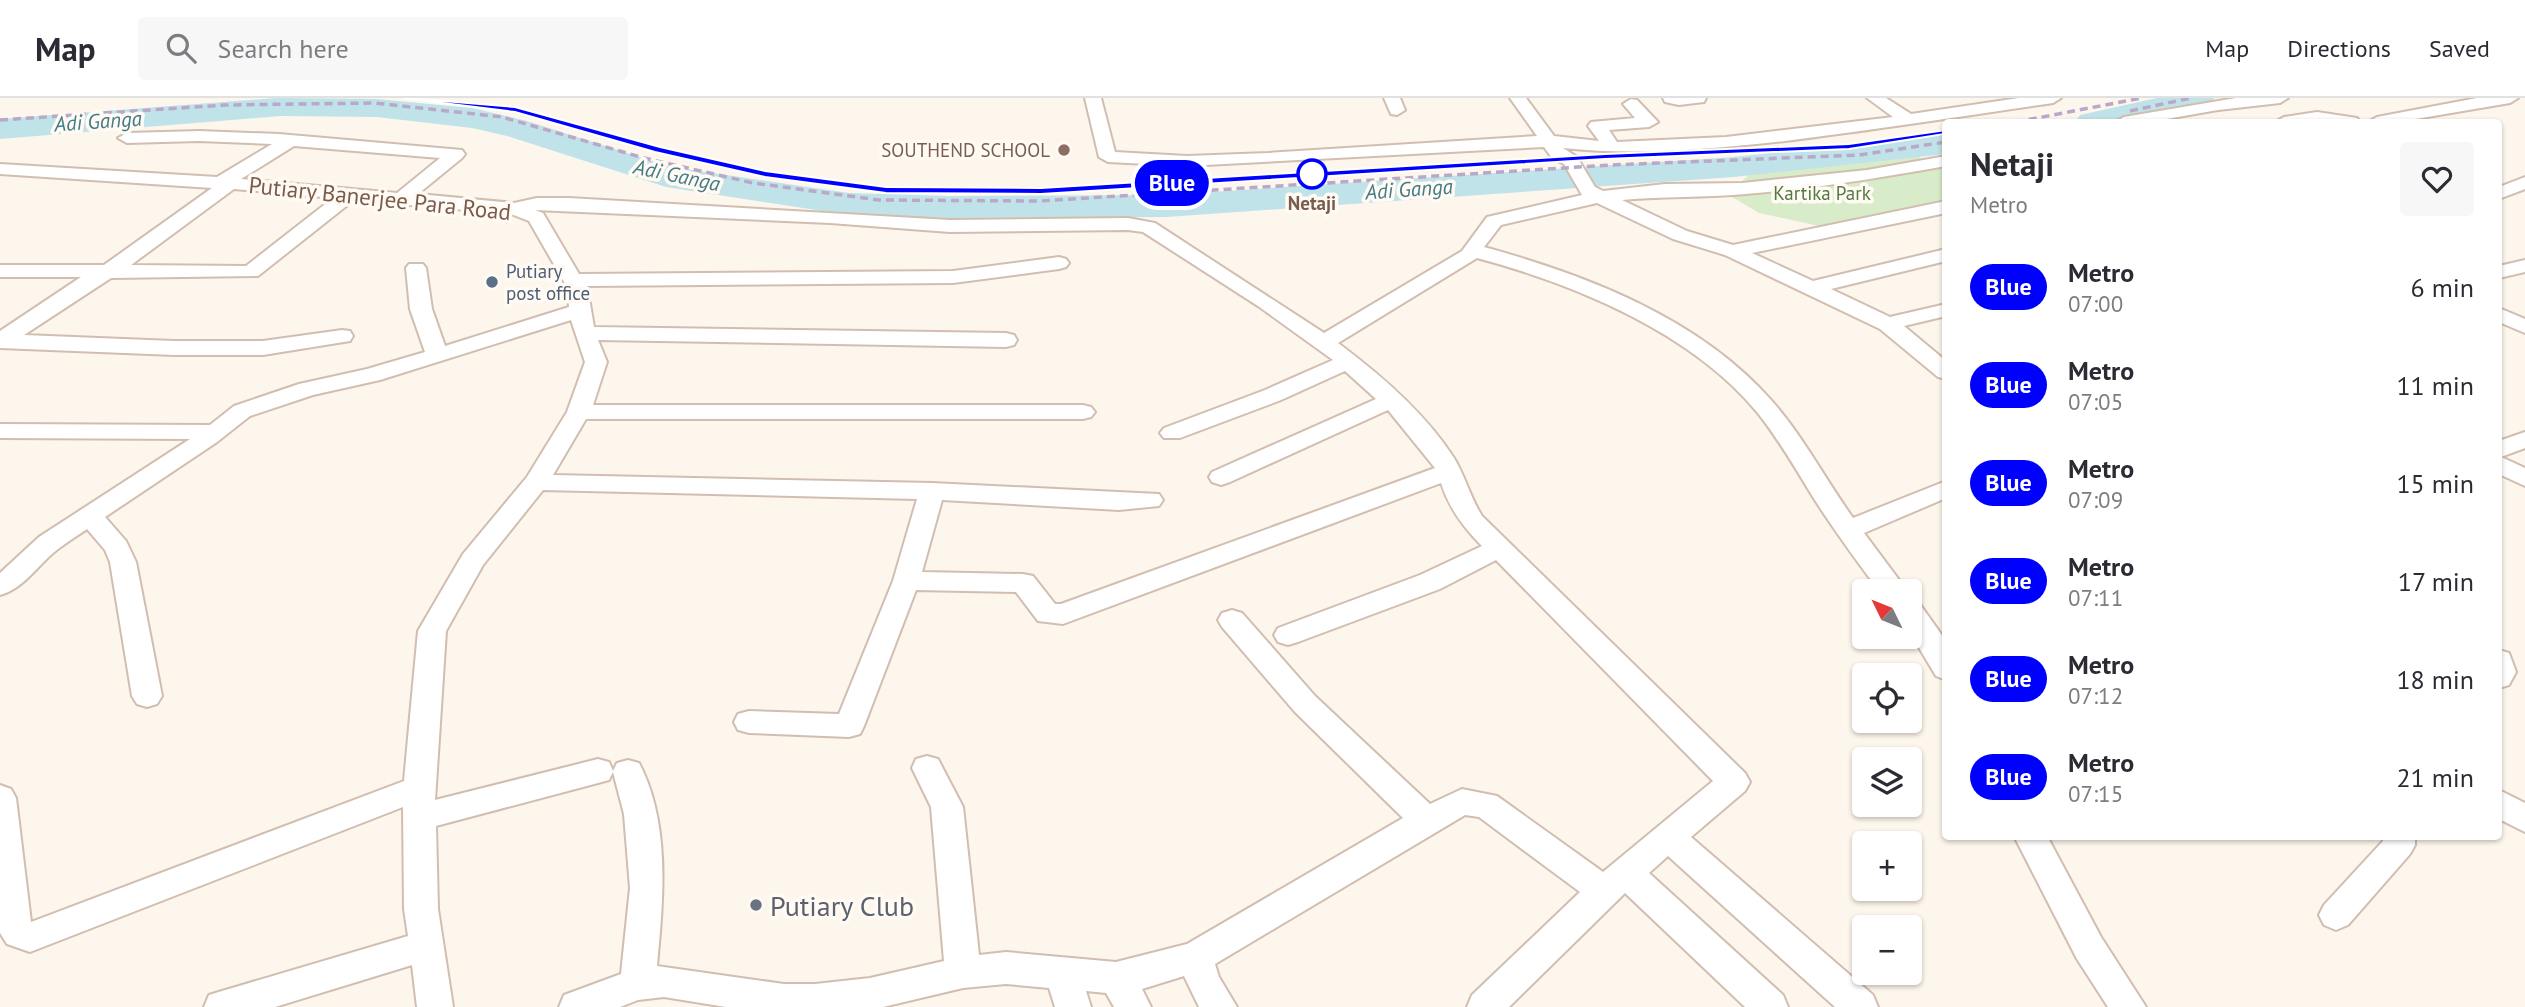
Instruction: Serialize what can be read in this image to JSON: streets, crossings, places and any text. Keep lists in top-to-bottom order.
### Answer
{
  "streets": {
    "street": ["Putiary Banerjee Para Road"]
  },
  "water": ["Adi Ganga"],
  "parks": ["Kartika Park"],
  "places": [
    "SOUTHEND SCHOOL",
    "Netaji",
    "Putiary post office",
    "Putiary Club"
  ],
  "lines": ["metro line Blue"],
  "north": "top left",
  "page": {
    "header": "Map",
    "search": "Search here",
    "nav": ["Map", "Directions", "Saved"],
    "on_map": "Blue",
    "heading": ["Netaji", "Metro"],
    "list": [
      {
        "mark": "Blue",
        "name": "Metro",
        "note": "07:00",
        "value": "6 min"
      },
      {
        "mark": "Blue",
        "name": "Metro",
        "note": "07:05",
        "value": "11 min"
      },
      {
        "mark": "Blue",
        "name": "Metro",
        "note": "07:09",
        "value": "15 min"
      },
      {
        "mark": "Blue",
        "name": "Metro",
        "note": "07:11",
        "value": "17 min"
      },
      {
        "mark": "Blue",
        "name": "Metro",
        "note": "07:12",
        "value": "18 min"
      },
      {
        "mark": "Blue",
        "name": "Metro",
        "note": "07:15",
        "value": "21 min"
      }
    ],
    "map_buttons": ["+", "−"]
  }
}
